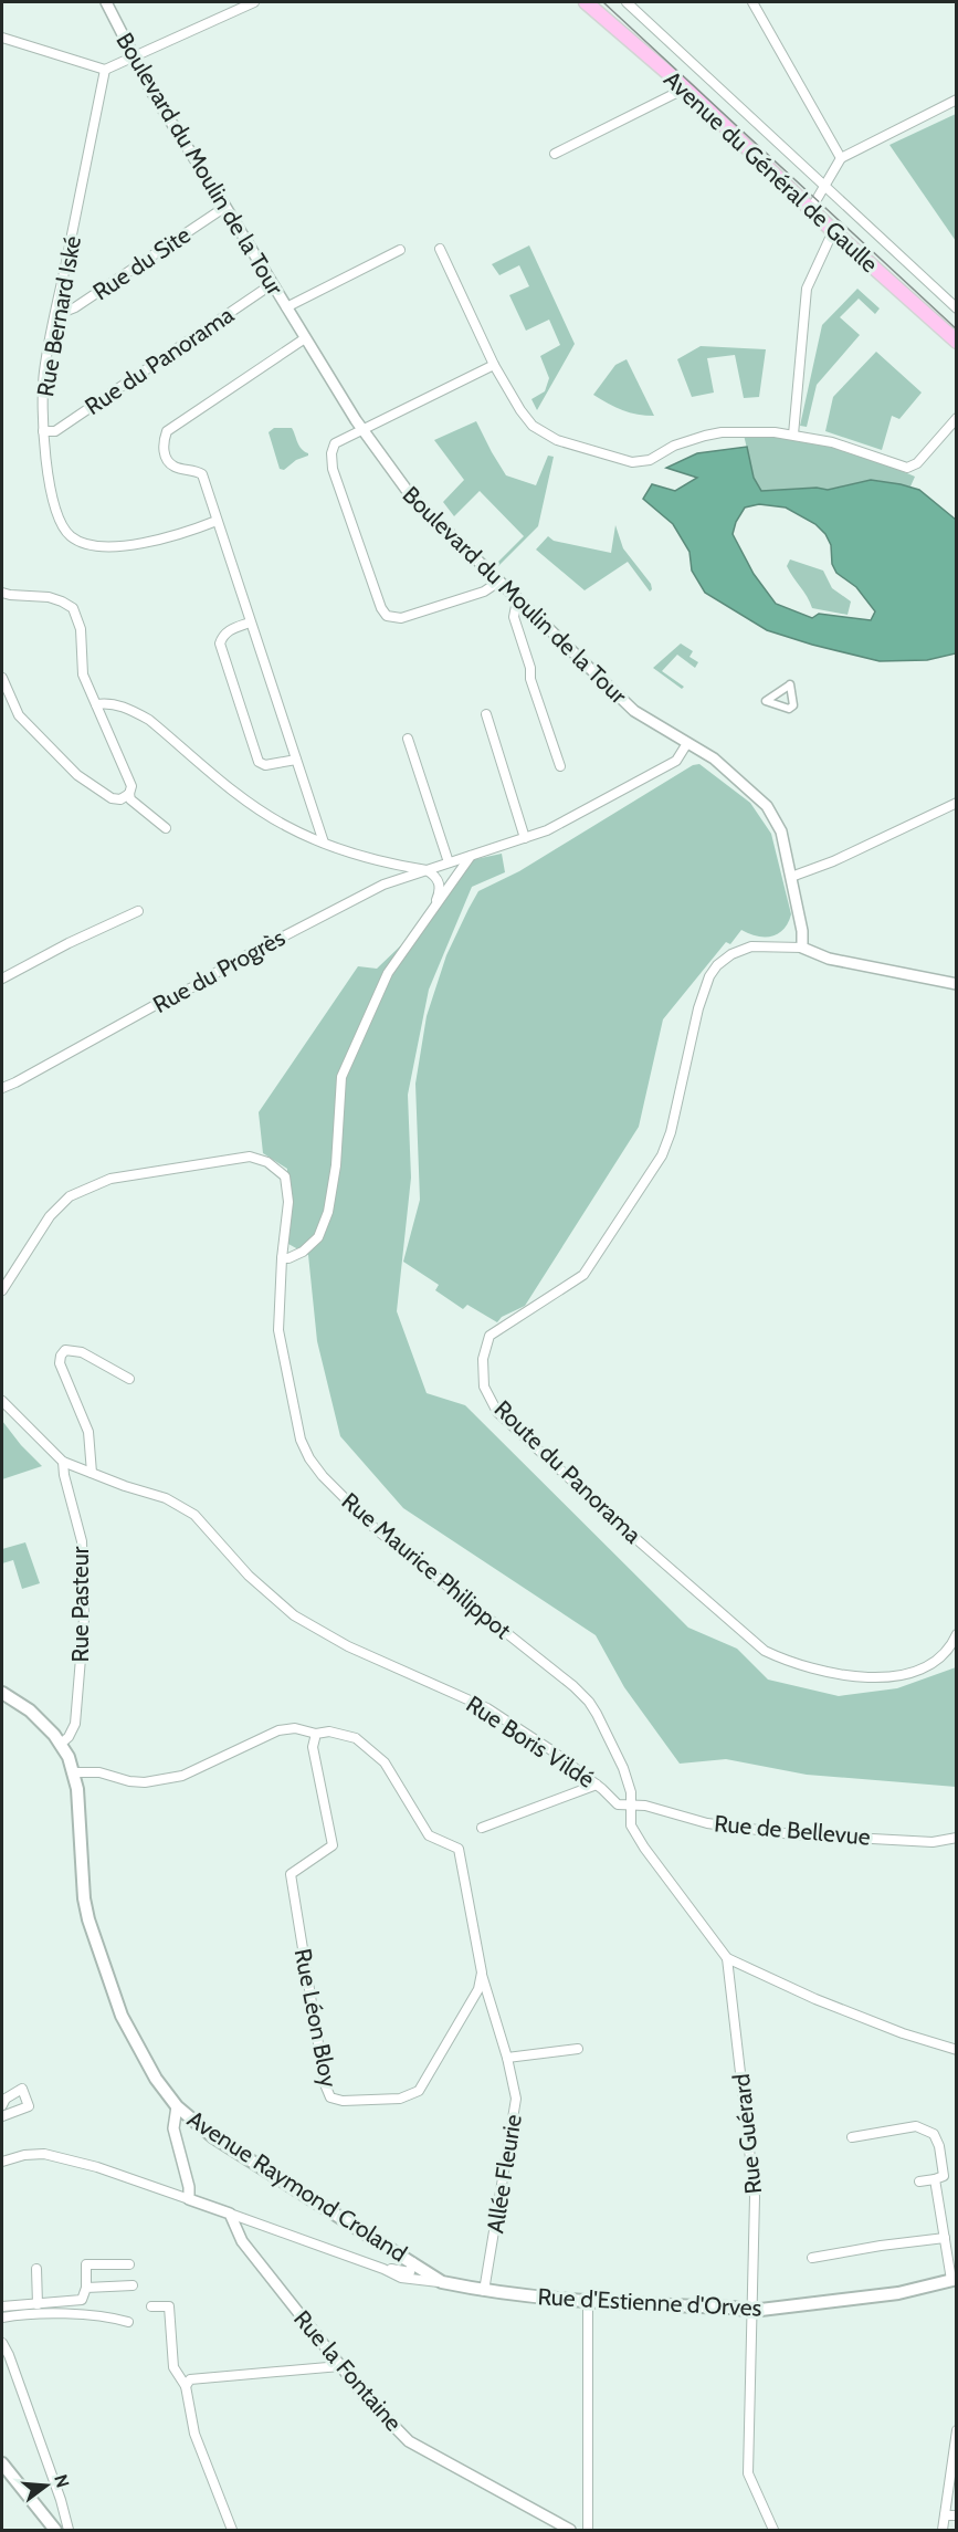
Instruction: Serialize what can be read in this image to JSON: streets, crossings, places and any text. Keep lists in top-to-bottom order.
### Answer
{
  "streets": {
    "main road": ["Avenue du Général de Gaulle", "Avenue Raymond Croland", "Rue d'Estienne d'Orves"],
    "street": [
      "Boulevard du Moulin de la Tour",
      "Rue du Site",
      "Rue Bernard Iské",
      "Rue du Panorama",
      "Rue du Progrès",
      "Route du Panorama",
      "Rue Maurice Philippot",
      "Rue Pasteur",
      "Rue Boris Vildé",
      "Rue de Bellevue",
      "Rue Léon Bloy",
      "Rue Guérard",
      "Allée Fleurie",
      "Rue la Fontaine"
    ]
  },
  "crossings": [
    ["Boulevard du Moulin de la Tour", "Rue du Site"],
    ["Boulevard du Moulin de la Tour", "Rue du Panorama"],
    ["Boulevard du Moulin de la Tour", "Rue du Progrès"],
    ["Boulevard du Moulin de la Tour", "Route du Panorama"],
    ["Rue du Site", "Rue Bernard Iské"],
    ["Rue Bernard Iské", "Rue du Panorama"],
    ["Rue Maurice Philippot", "Rue Boris Vildé"],
    ["Rue Maurice Philippot", "Rue de Bellevue"],
    ["Rue Pasteur", "Rue Boris Vildé"],
    ["Rue Pasteur", "Avenue Raymond Croland"],
    ["Rue Boris Vildé", "Rue de Bellevue"],
    ["Rue Léon Bloy", "Allée Fleurie"],
    ["Rue Guérard", "Rue d'Estienne d'Orves"],
    ["Allée Fleurie", "Rue d'Estienne d'Orves"],
    ["Avenue Raymond Croland", "Rue d'Estienne d'Orves"],
    ["Rue d'Estienne d'Orves", "Rue la Fontaine"]
  ],
  "north": "right"
}
